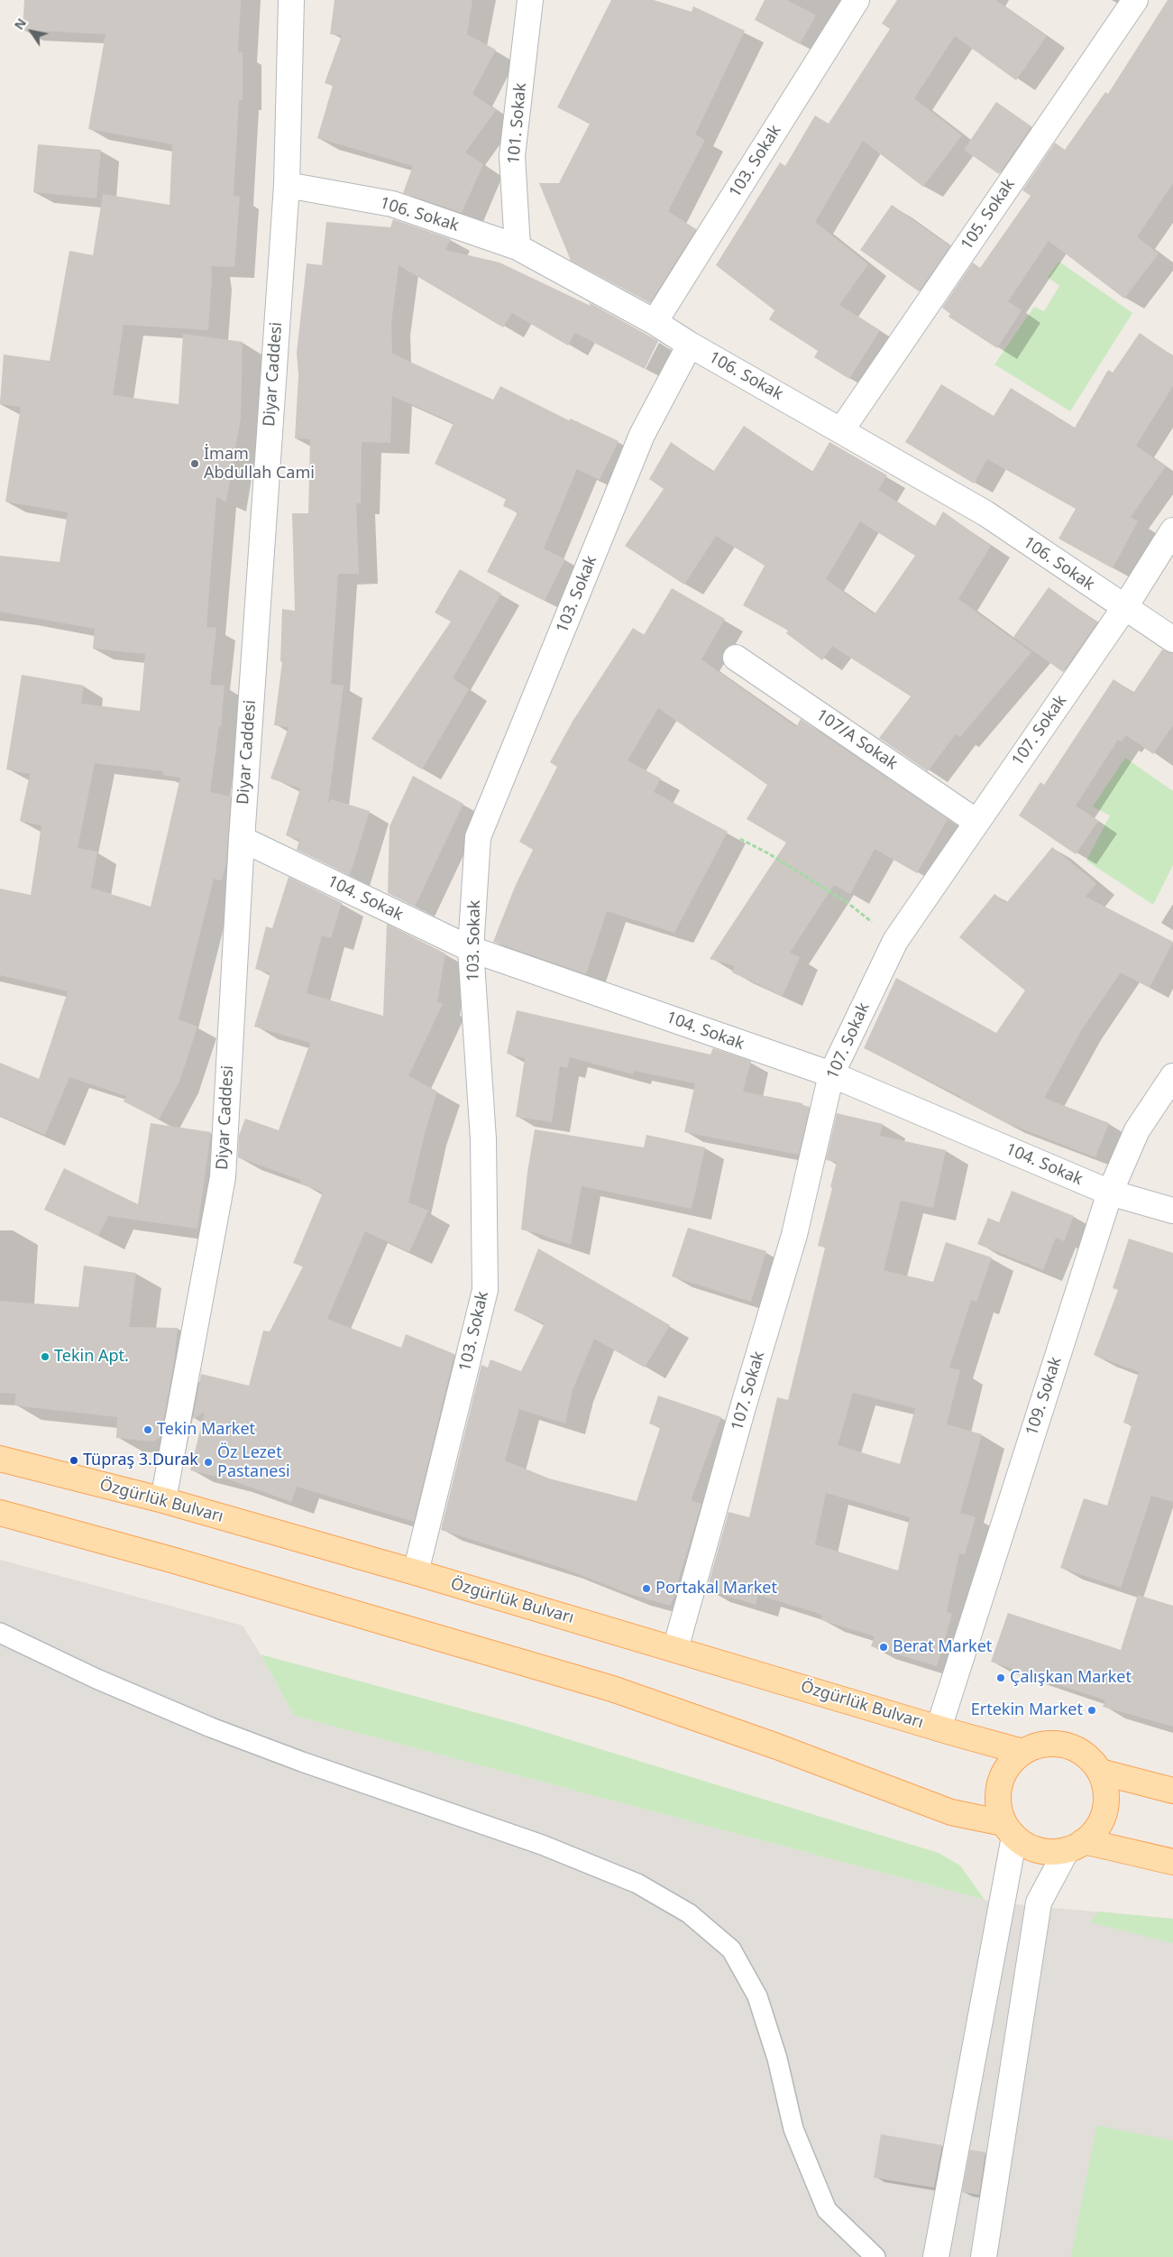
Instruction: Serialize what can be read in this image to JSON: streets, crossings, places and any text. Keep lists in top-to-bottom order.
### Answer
{
  "streets": {
    "main road": ["Özgürlük Bulvarı"],
    "street": [
      "101. Sokak",
      "103. Sokak",
      "106. Sokak",
      "105. Sokak",
      "Diyar Caddesi",
      "107. Sokak",
      "107/A Sokak",
      "104. Sokak",
      "109. Sokak"
    ]
  },
  "crossings": [
    ["101. Sokak", "106. Sokak"],
    ["103. Sokak", "106. Sokak"],
    ["103. Sokak", "104. Sokak"],
    ["103. Sokak", "Özgürlük Bulvarı"],
    ["106. Sokak", "105. Sokak"],
    ["106. Sokak", "Diyar Caddesi"],
    ["106. Sokak", "107. Sokak"],
    ["Diyar Caddesi", "104. Sokak"],
    ["Diyar Caddesi", "Özgürlük Bulvarı"],
    ["107. Sokak", "107/A Sokak"],
    ["107. Sokak", "104. Sokak"],
    ["107. Sokak", "Özgürlük Bulvarı"],
    ["104. Sokak", "109. Sokak"],
    ["109. Sokak", "Özgürlük Bulvarı"]
  ],
  "places": [
    "İmam Abdullah Cami",
    "Tekin Apt.",
    "Tekin Market",
    "Tüpraş 3.Durak",
    "Öz Lezet Pastanesi",
    "Portakal Market",
    "Berat Market",
    "Çalışkan Market",
    "Ertekin Market"
  ],
  "north": "top left"
}
